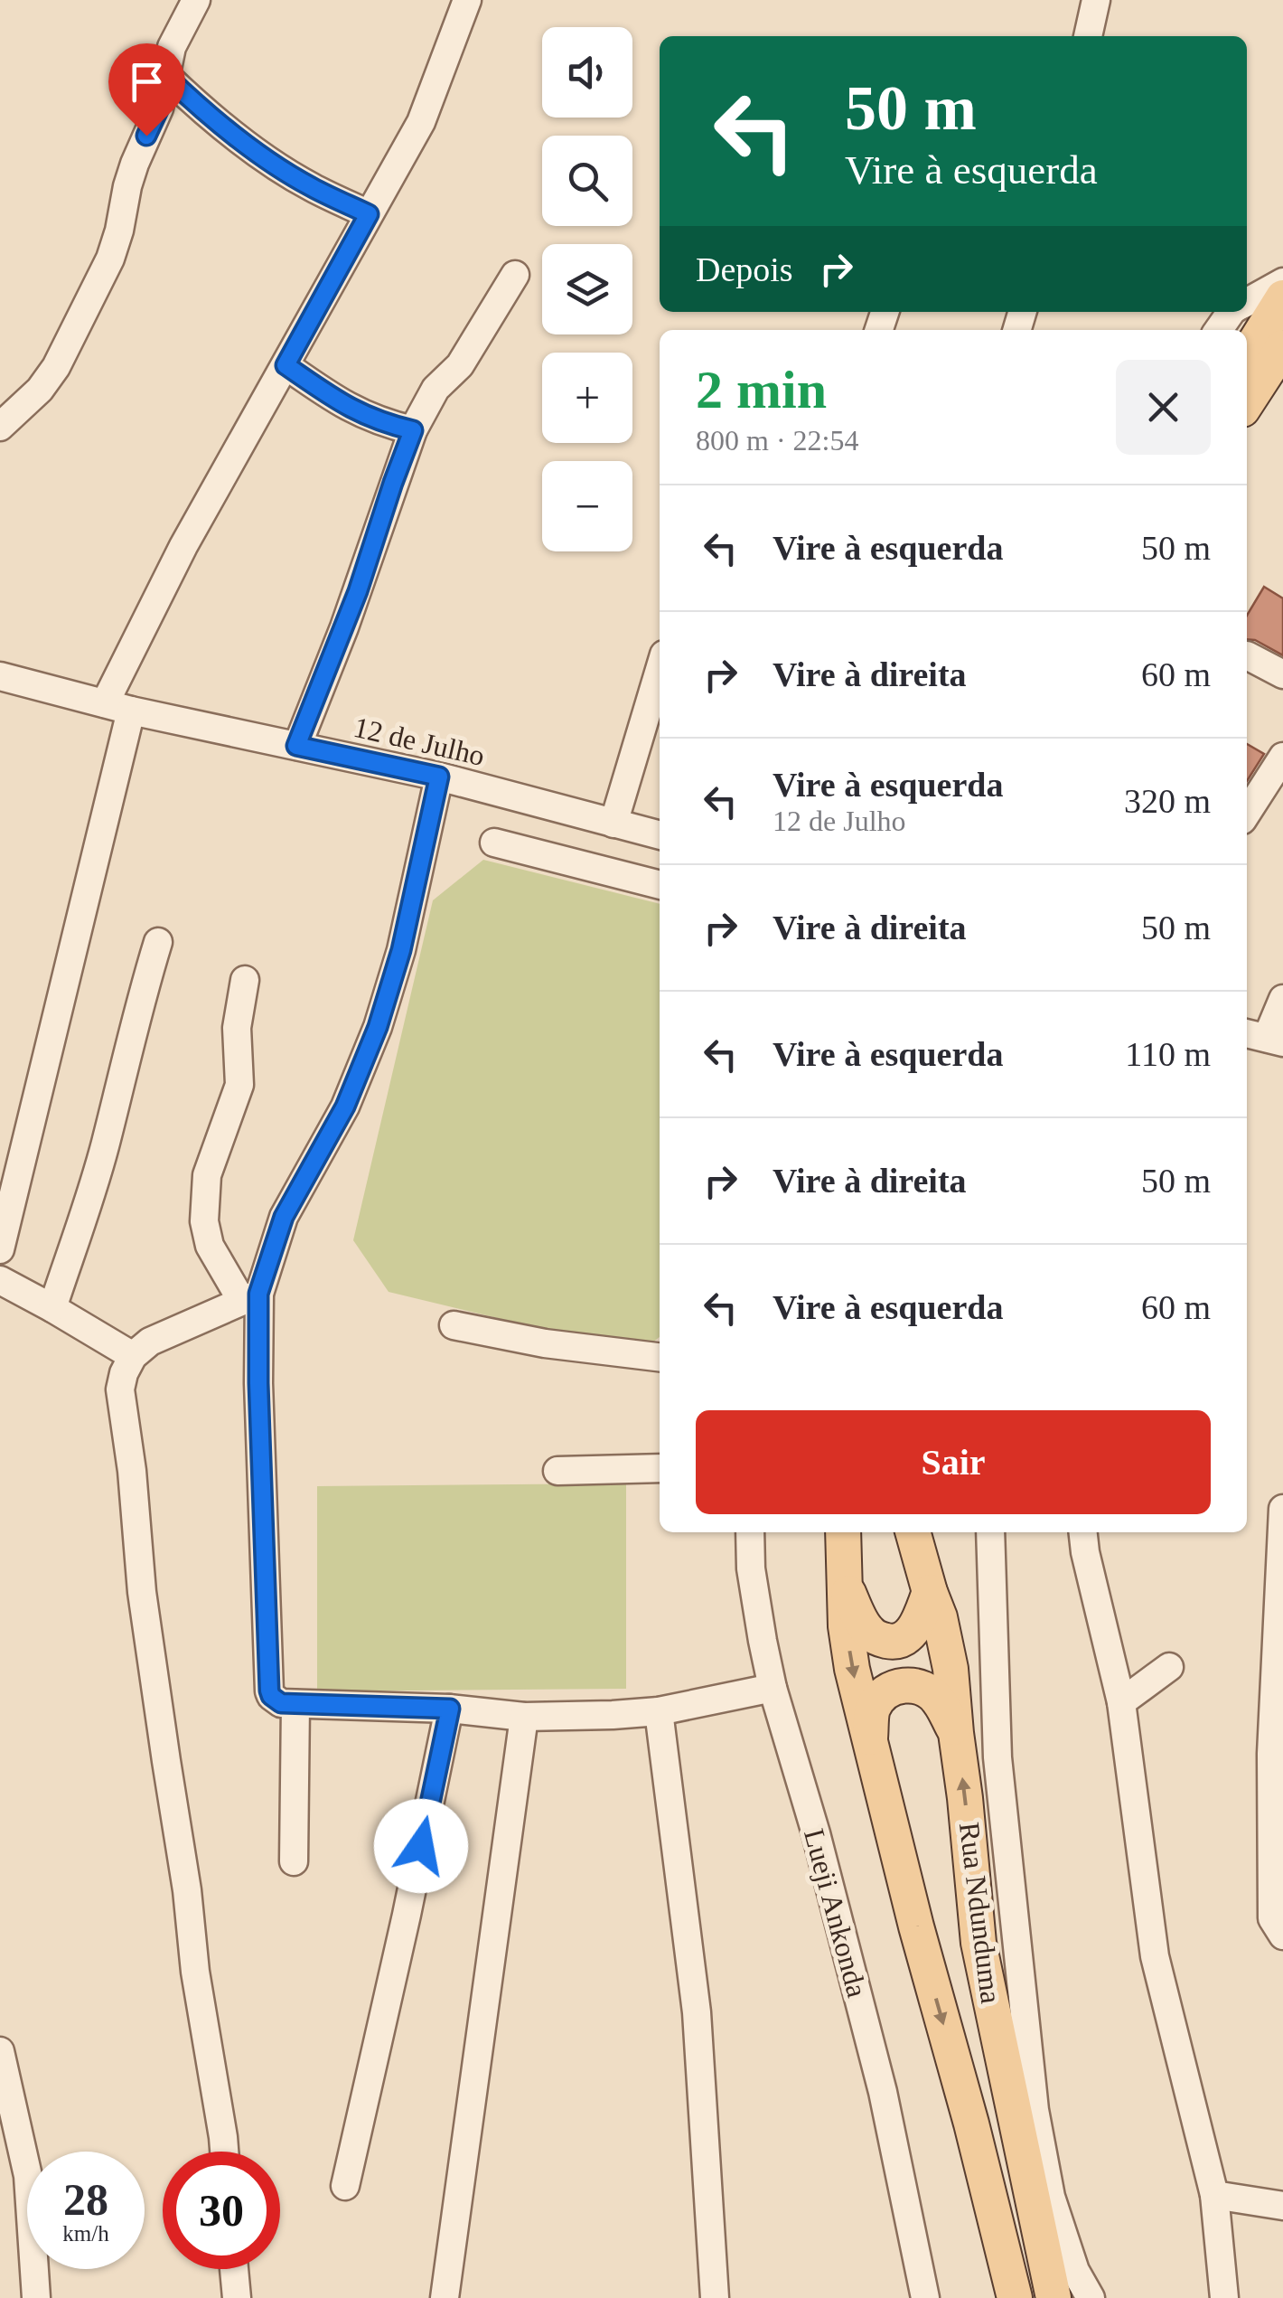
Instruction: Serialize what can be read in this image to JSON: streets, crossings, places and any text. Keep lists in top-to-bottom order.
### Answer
{
  "streets": {
    "main road": ["Rua Ndunduma"],
    "street": ["12 de Julho", "Lueji Ankonda"]
  },
  "page": {
    "map_buttons": ["+", "−"],
    "turn": ["50 m", "Vire à esquerda"],
    "then": "Depois",
    "heading": ["2 min", "800 m · 22:54"],
    "list": [
      {
        "name": "Vire à esquerda",
        "value": "50 m"
      },
      {
        "name": "Vire à direita",
        "value": "60 m"
      },
      {
        "name": "Vire à esquerda",
        "note": "12 de Julho",
        "value": "320 m"
      },
      {
        "name": "Vire à direita",
        "value": "50 m"
      },
      {
        "name": "Vire à esquerda",
        "value": "110 m"
      },
      {
        "name": "Vire à direita",
        "value": "50 m"
      },
      {
        "name": "Vire à esquerda",
        "value": "60 m"
      }
    ],
    "buttons": "Sair",
    "speed": "28 km/h",
    "limit": "30"
  }
}
